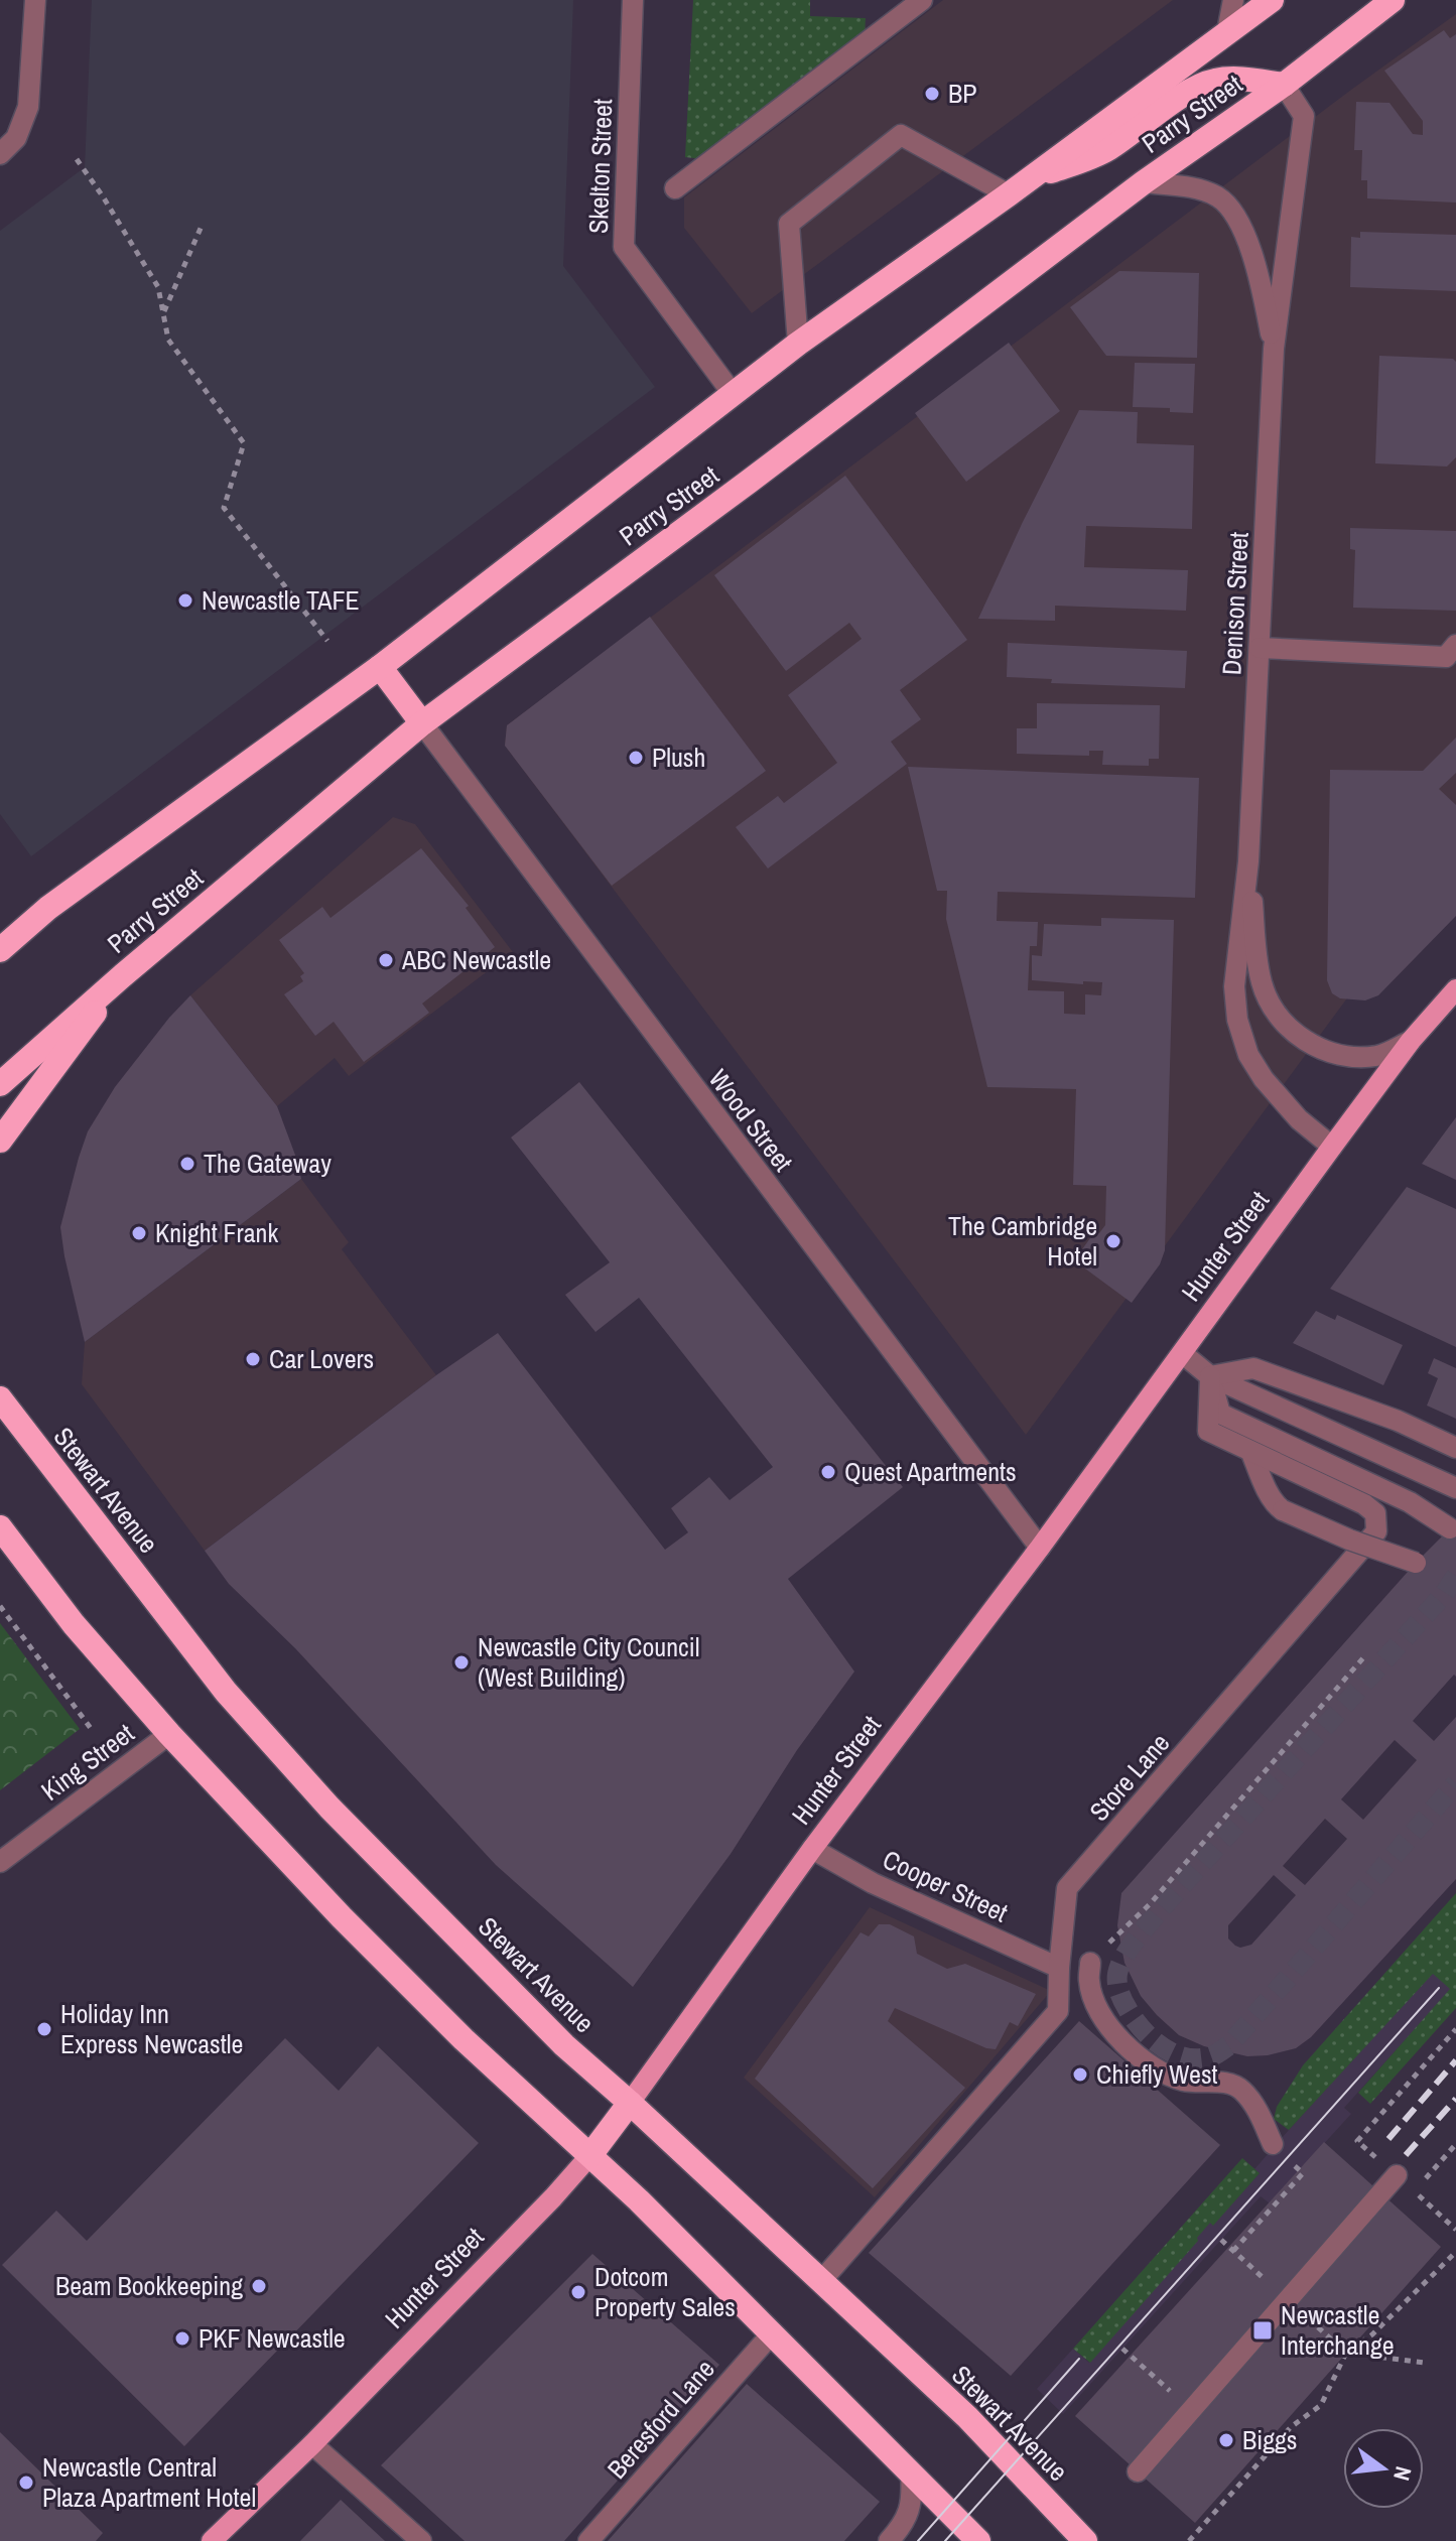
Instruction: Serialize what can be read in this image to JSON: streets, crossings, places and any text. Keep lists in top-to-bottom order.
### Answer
{
  "streets": {
    "highway": ["Parry Street", "Hunter Street", "Stewart Avenue"],
    "street": [
      "Skelton Street",
      "Denison Street",
      "Wood Street",
      "King Street",
      "Store Lane",
      "Cooper Street",
      "Beresford Lane"
    ]
  },
  "crossings": [
    ["Parry Street", "Skelton Street"],
    ["Parry Street", "Denison Street"],
    ["Parry Street", "Wood Street"],
    ["Denison Street", "Hunter Street"],
    ["Wood Street", "Hunter Street"],
    ["Hunter Street", "Stewart Avenue"],
    ["Hunter Street", "Cooper Street"],
    ["Stewart Avenue", "Store Lane"],
    ["Store Lane", "Cooper Street"]
  ],
  "places": {
    "other": [
      "BP",
      "Newcastle TAFE",
      "Plush",
      "ABC Newcastle",
      "The Gateway",
      "Knight Frank",
      "The Cambridge Hotel",
      "Car Lovers",
      "Quest Apartments",
      "Newcastle City Council (West Building)",
      "Holiday Inn Express Newcastle",
      "Chiefly West",
      "Beam Bookkeeping",
      "Dotcom Property Sales",
      "PKF Newcastle",
      "Biggs",
      "Newcastle Central Plaza Apartment Hotel"
    ],
    "transit": ["Newcastle Interchange"]
  },
  "north": "right"
}
